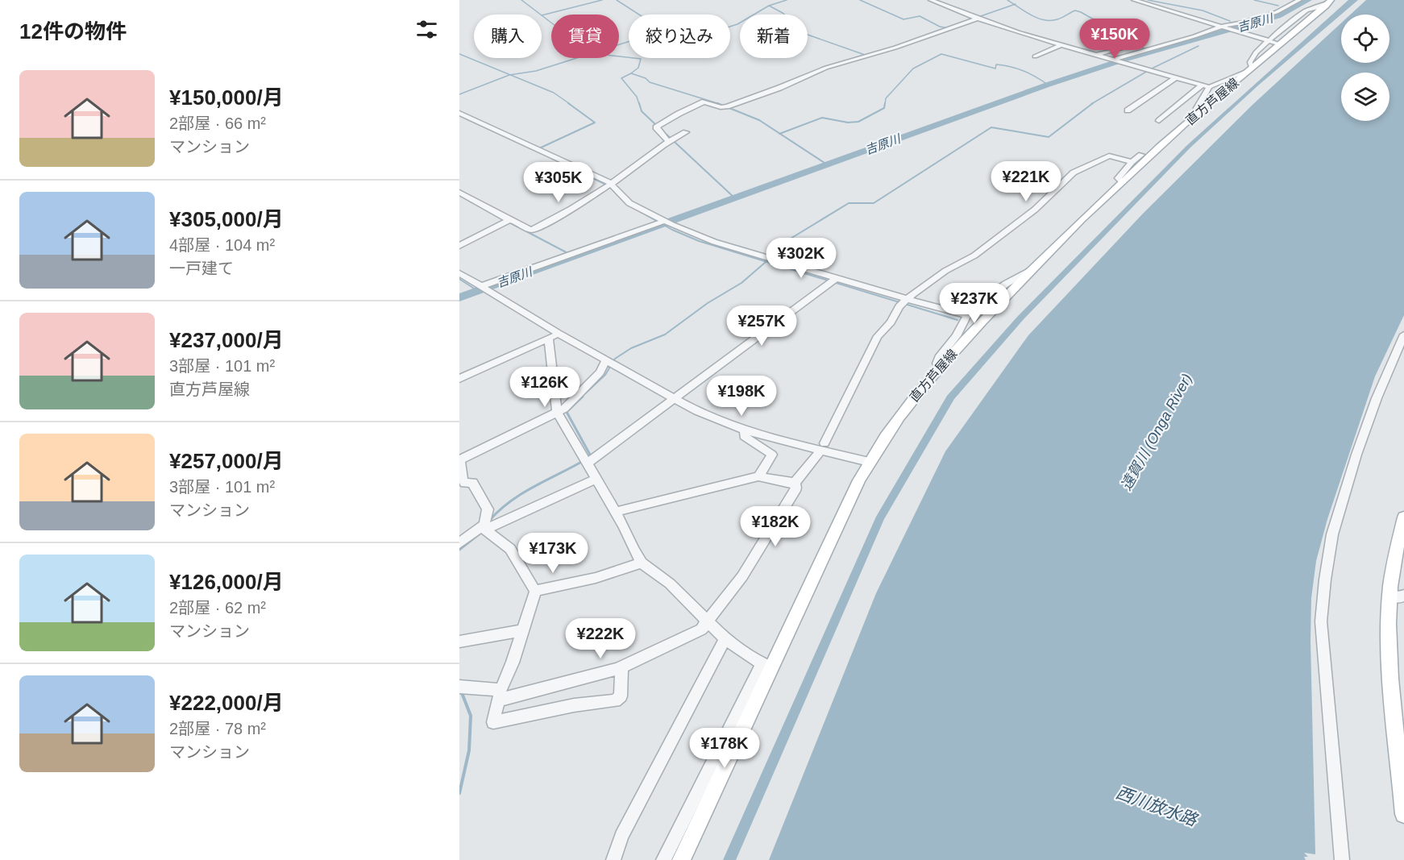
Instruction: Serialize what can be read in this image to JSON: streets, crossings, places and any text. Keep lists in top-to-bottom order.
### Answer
{
  "streets": {
    "main road": ["直方芦屋線"]
  },
  "water": ["吉原川", "遠賀川 (Onga River)", "西川放水路"],
  "page": {
    "heading": "12件の物件",
    "chip": [
      "購入",
      "賃貸",
      "絞り込み",
      "新着"
    ],
    "price": [
      "¥150K",
      "¥221K",
      "¥305K",
      "¥302K",
      "¥237K",
      "¥257K",
      "¥126K",
      "¥198K",
      "¥182K",
      "¥173K",
      "¥222K",
      "¥178K"
    ],
    "list": [
      {
        "name": "¥150,000/月",
        "note": "2部屋 · 66 m² · マンション"
      },
      {
        "name": "¥305,000/月",
        "note": "4部屋 · 104 m² · 一戸建て"
      },
      {
        "name": "¥237,000/月",
        "note": "3部屋 · 101 m² · 直方芦屋線"
      },
      {
        "name": "¥257,000/月",
        "note": "3部屋 · 101 m² · マンション"
      },
      {
        "name": "¥126,000/月",
        "note": "2部屋 · 62 m² · マンション"
      },
      {
        "name": "¥222,000/月",
        "note": "2部屋 · 78 m² · マンション"
      }
    ]
  }
}
